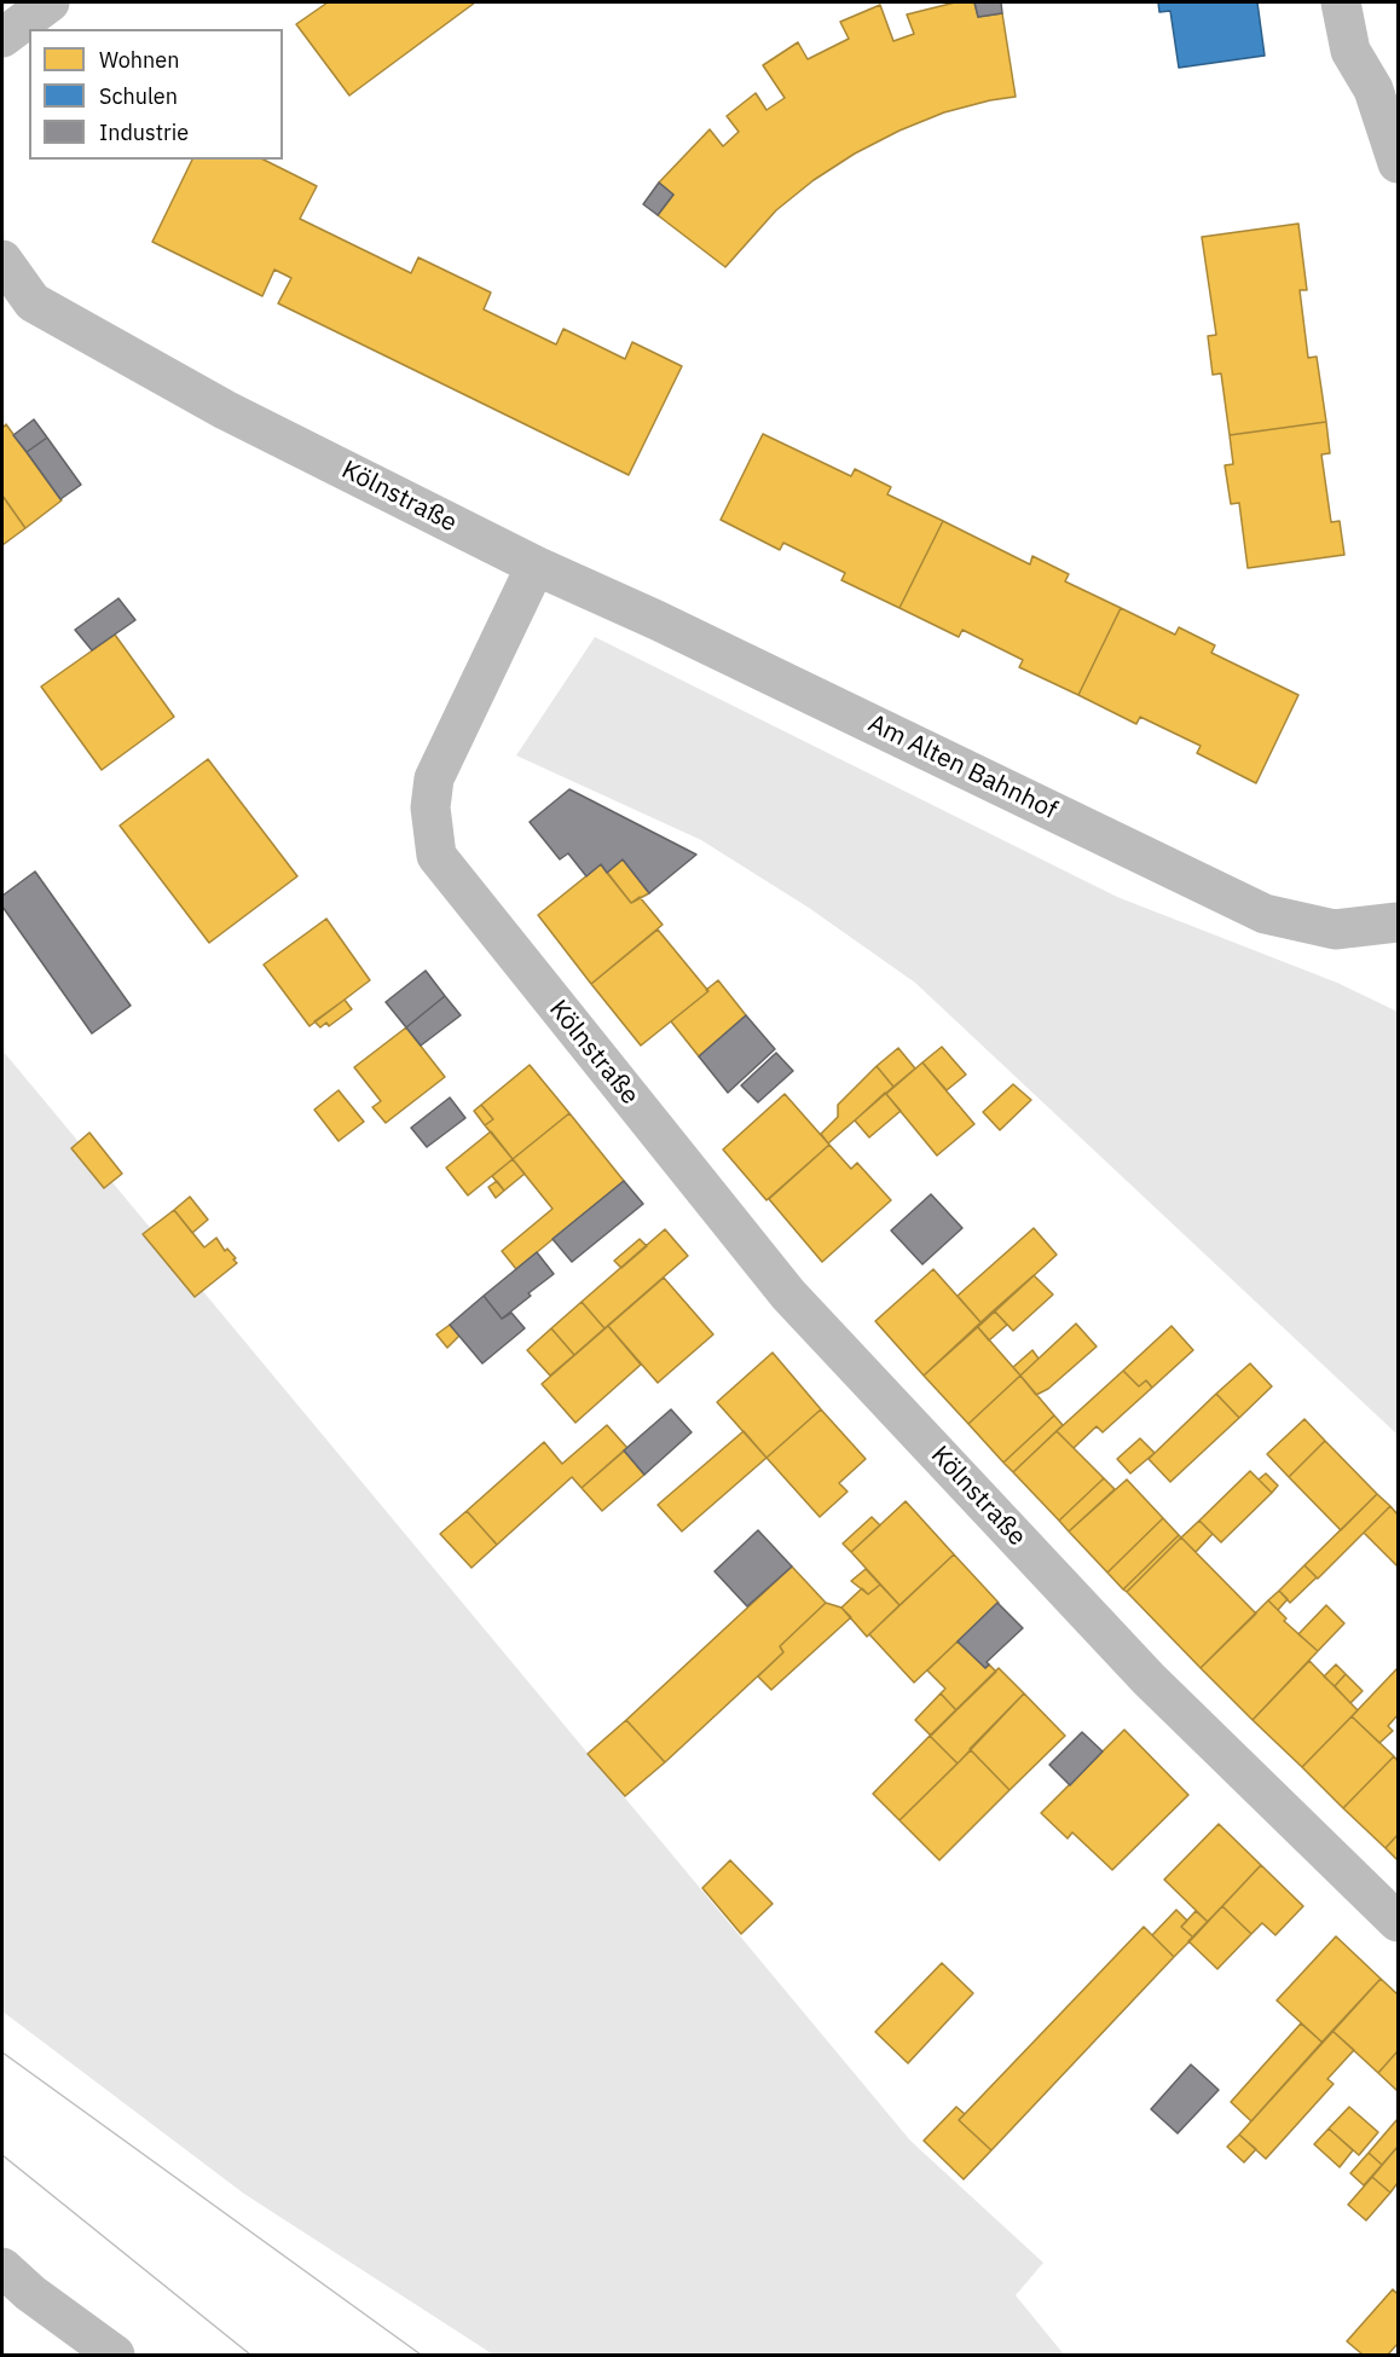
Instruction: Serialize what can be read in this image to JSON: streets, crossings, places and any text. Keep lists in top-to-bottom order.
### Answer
{
  "streets": {
    "street": ["Kölnstraße", "Am Alten Bahnhof"]
  },
  "crossings": [
    ["Kölnstraße", "Am Alten Bahnhof"]
  ],
  "legend": ["Wohnen", "Schulen", "Industrie"]
}
